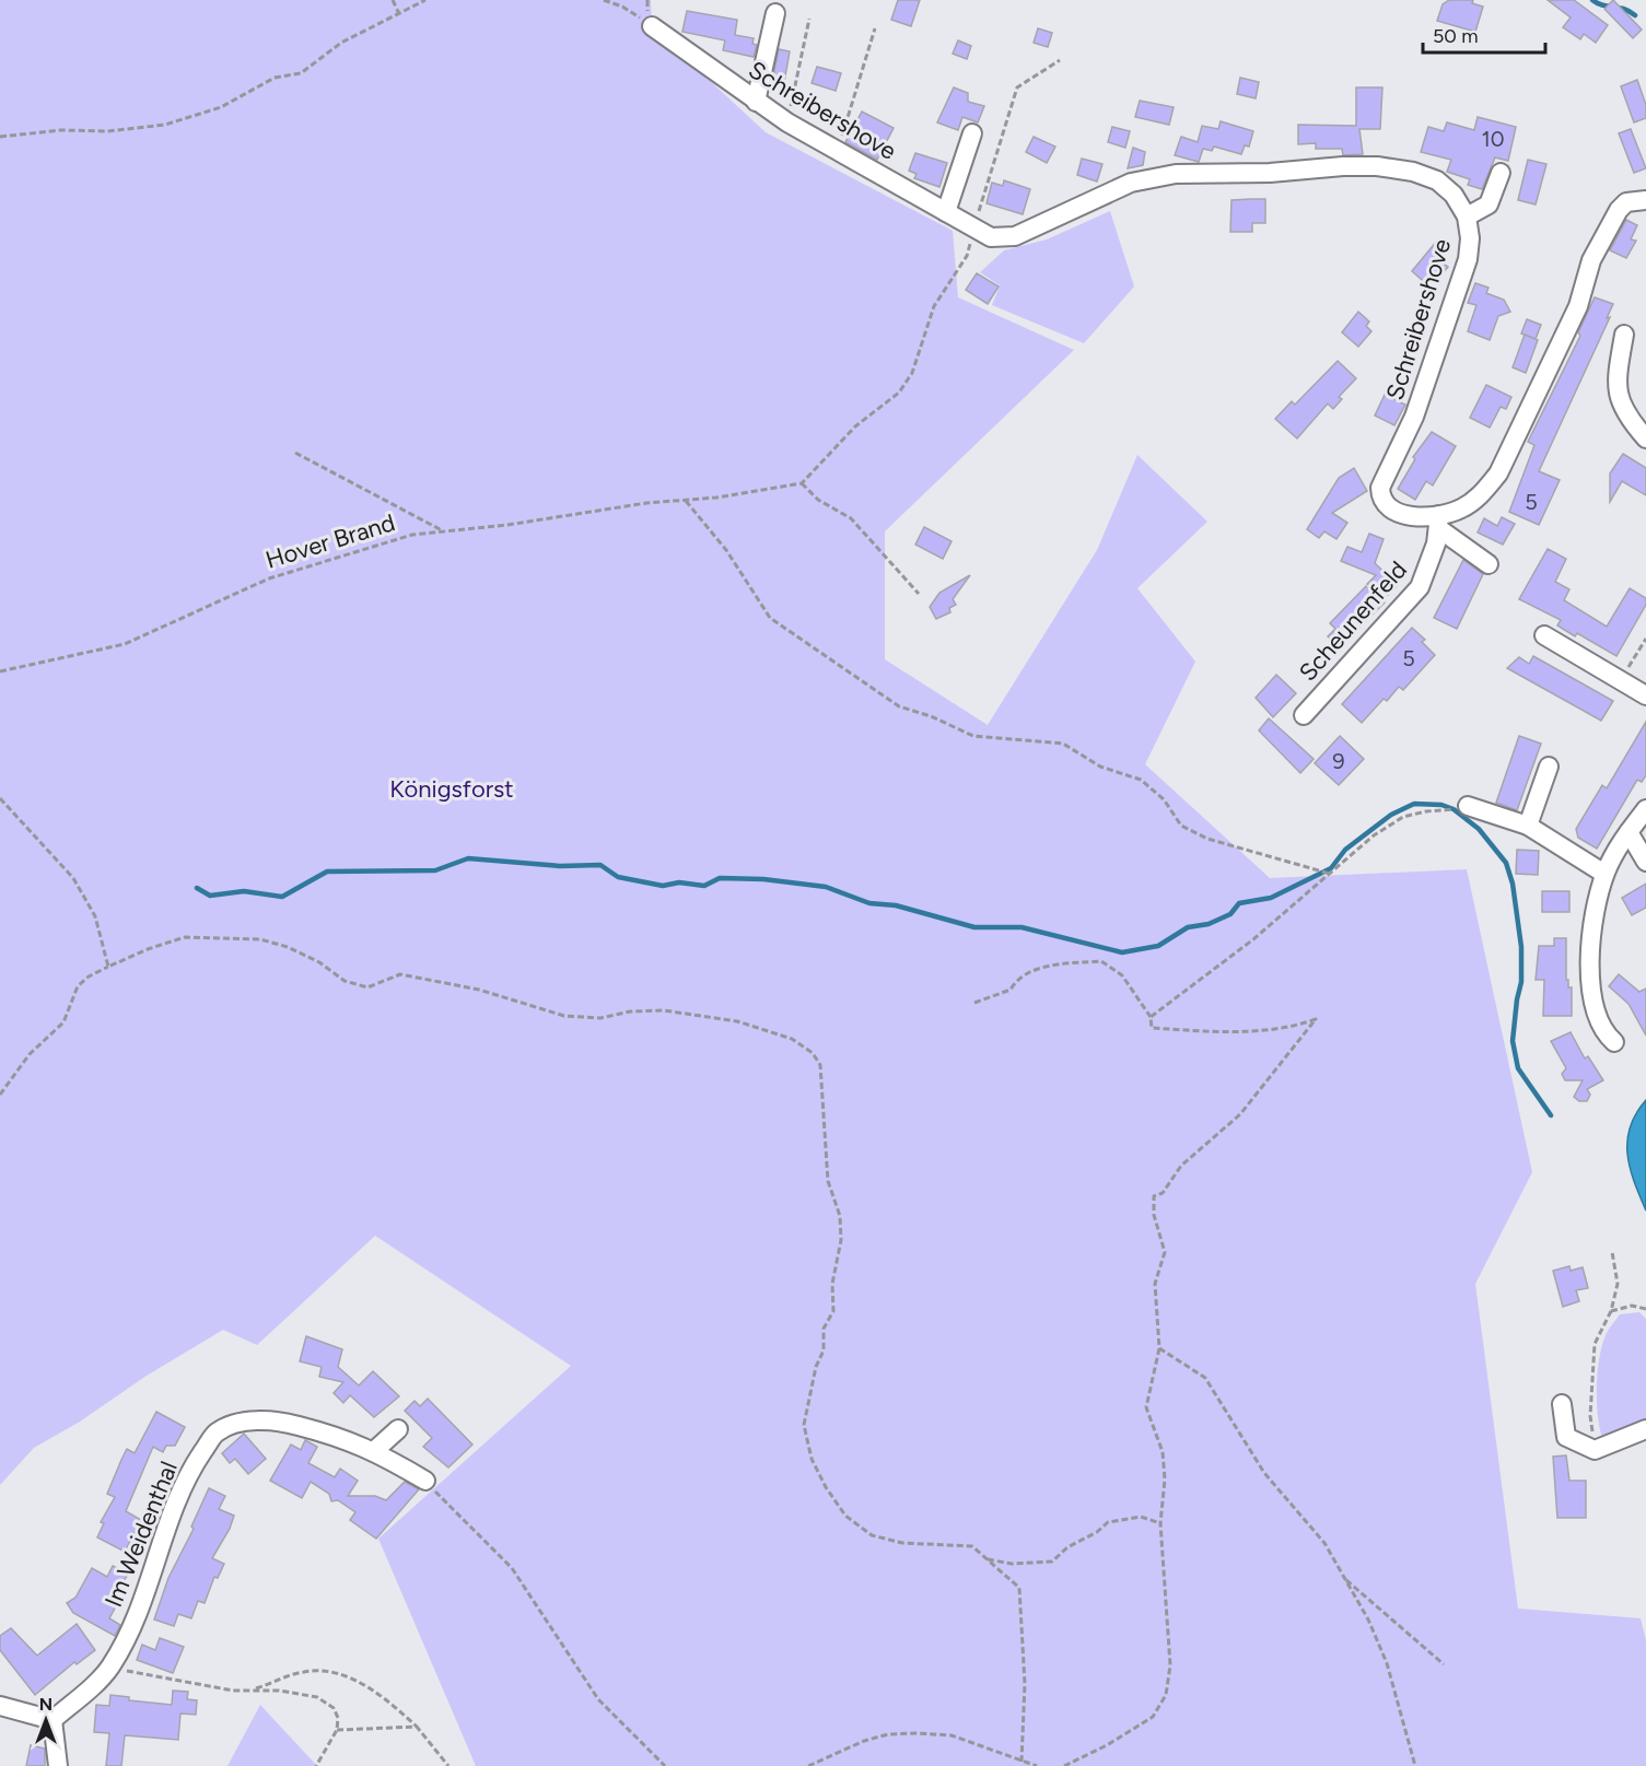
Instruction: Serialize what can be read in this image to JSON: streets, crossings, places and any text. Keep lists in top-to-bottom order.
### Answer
{
  "streets": {
    "street": ["Schreibershove", "Scheunenfeld", "Im Weidenthal"],
    "path": ["Hover Brand"]
  },
  "crossings": [
    ["Schreibershove", "Scheunenfeld"]
  ],
  "parks": ["Königsforst"],
  "house_numbers": [
    "10",
    "5",
    "5",
    "9"
  ],
  "scale_bar": "50 m",
  "north": "top"
}
